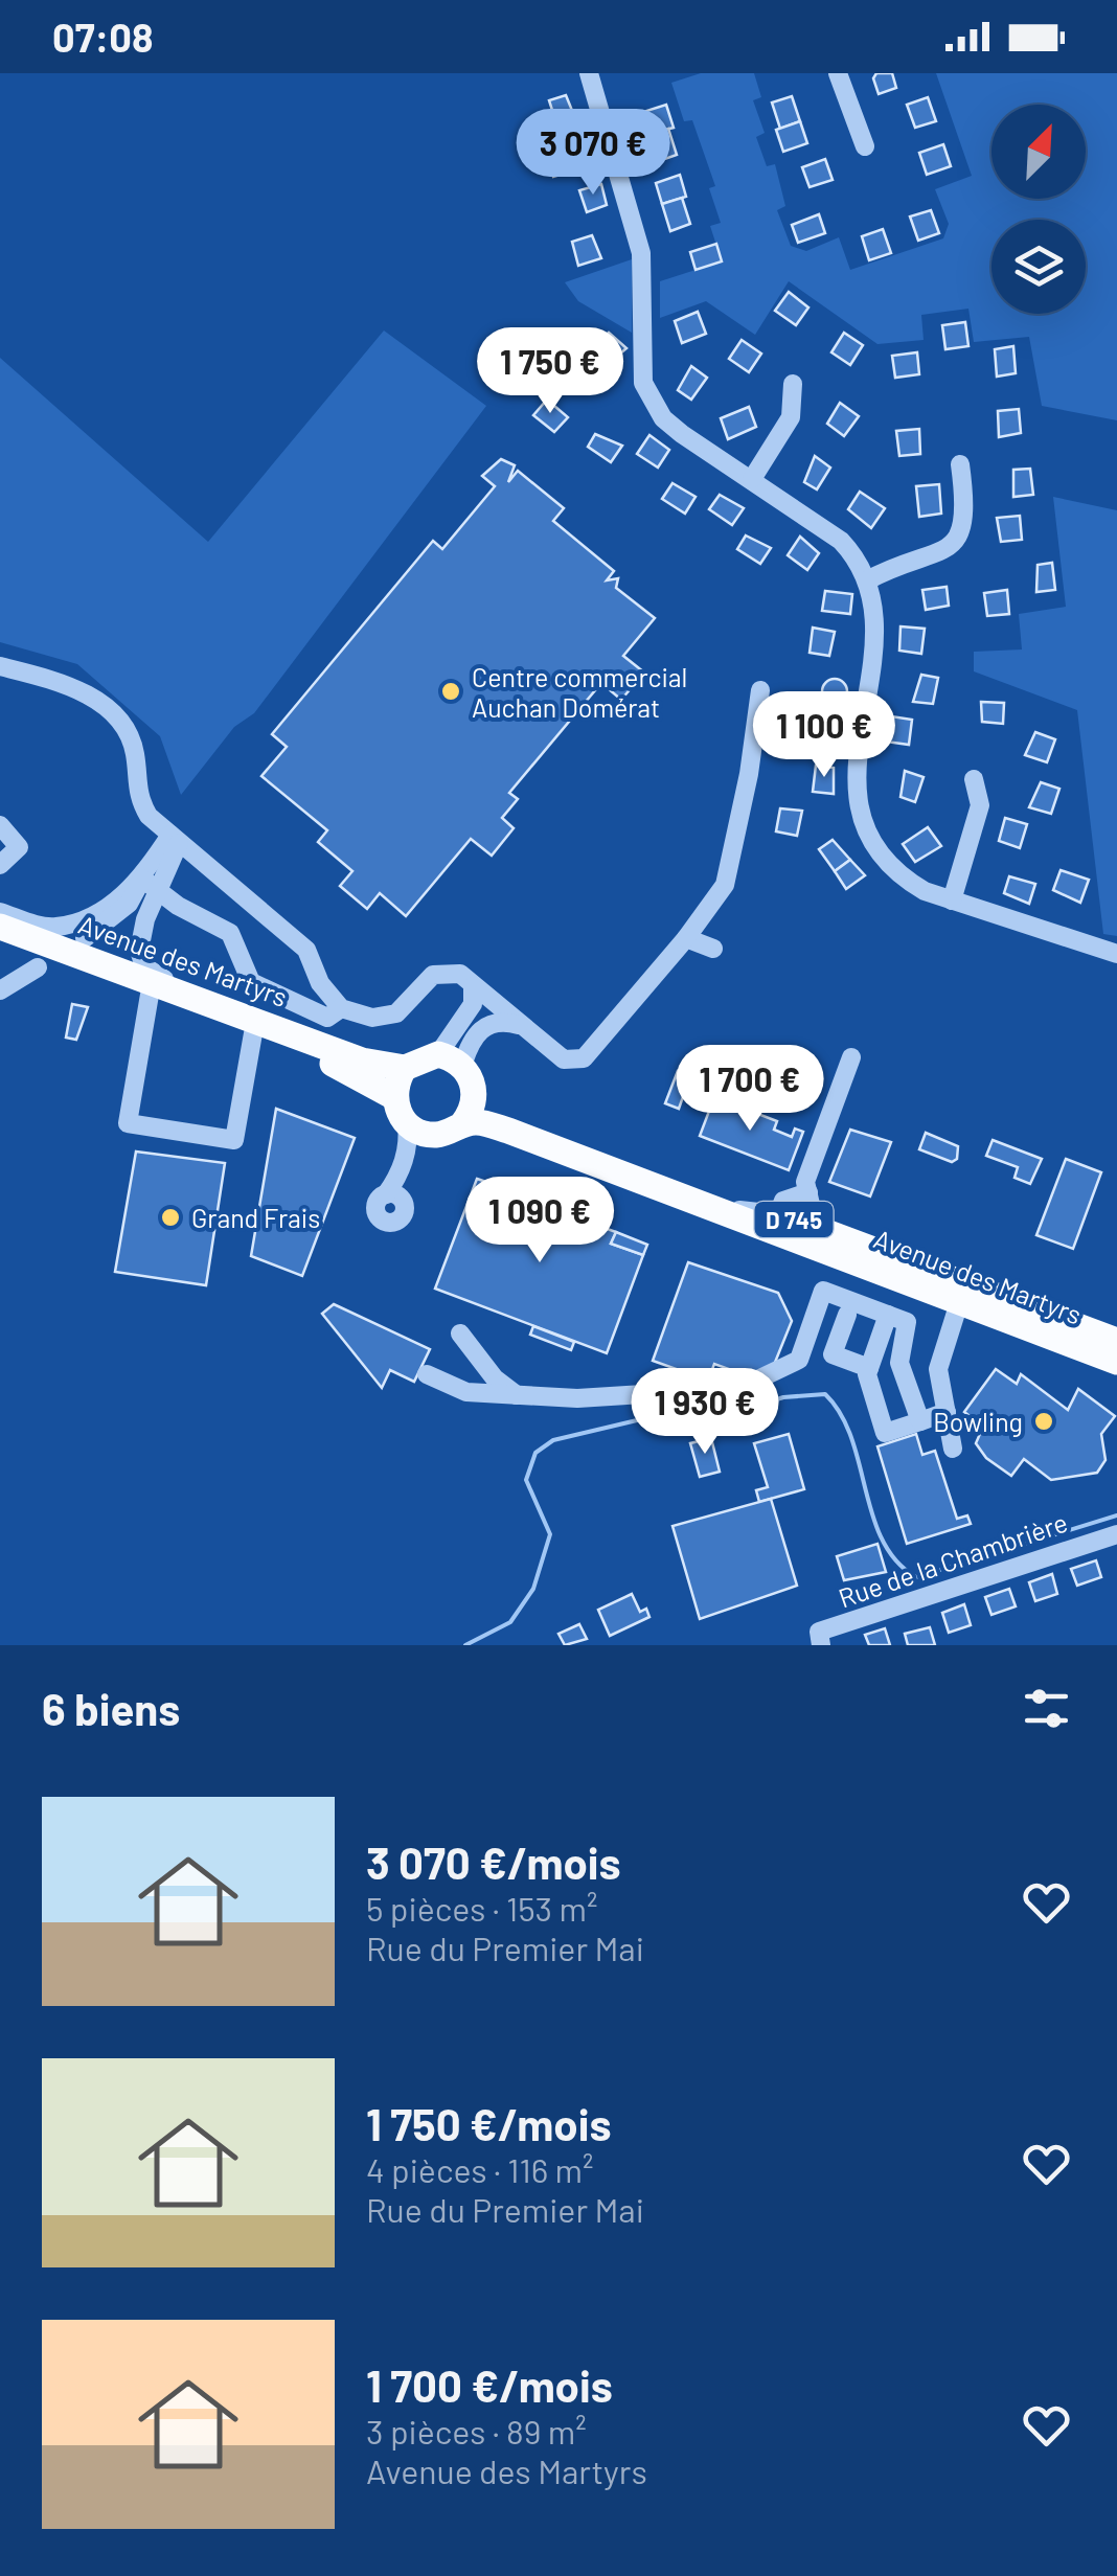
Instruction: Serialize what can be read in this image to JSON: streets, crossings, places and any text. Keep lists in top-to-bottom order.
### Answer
{
  "streets": {
    "main road": ["Avenue des Martyrs", "D 745"],
    "street": ["Rue de la Chambrière"]
  },
  "places": ["Centre commercial Auchan Domérat", "Grand Frais", "Bowling"],
  "north": "top right",
  "page": {
    "status": "07:08",
    "price": [
      "3 070 €",
      "1 750 €",
      "1 100 €",
      "1 700 €",
      "1 090 €",
      "1 930 €"
    ],
    "heading": "6 biens",
    "list": [
      {
        "name": "3 070 €/mois",
        "note": "5 pièces · 153 m² · Rue du Premier Mai"
      },
      {
        "name": "1 750 €/mois",
        "note": "4 pièces · 116 m² · Rue du Premier Mai"
      },
      {
        "name": "1 700 €/mois",
        "note": "3 pièces · 89 m² · Avenue des Martyrs"
      }
    ]
  }
}
